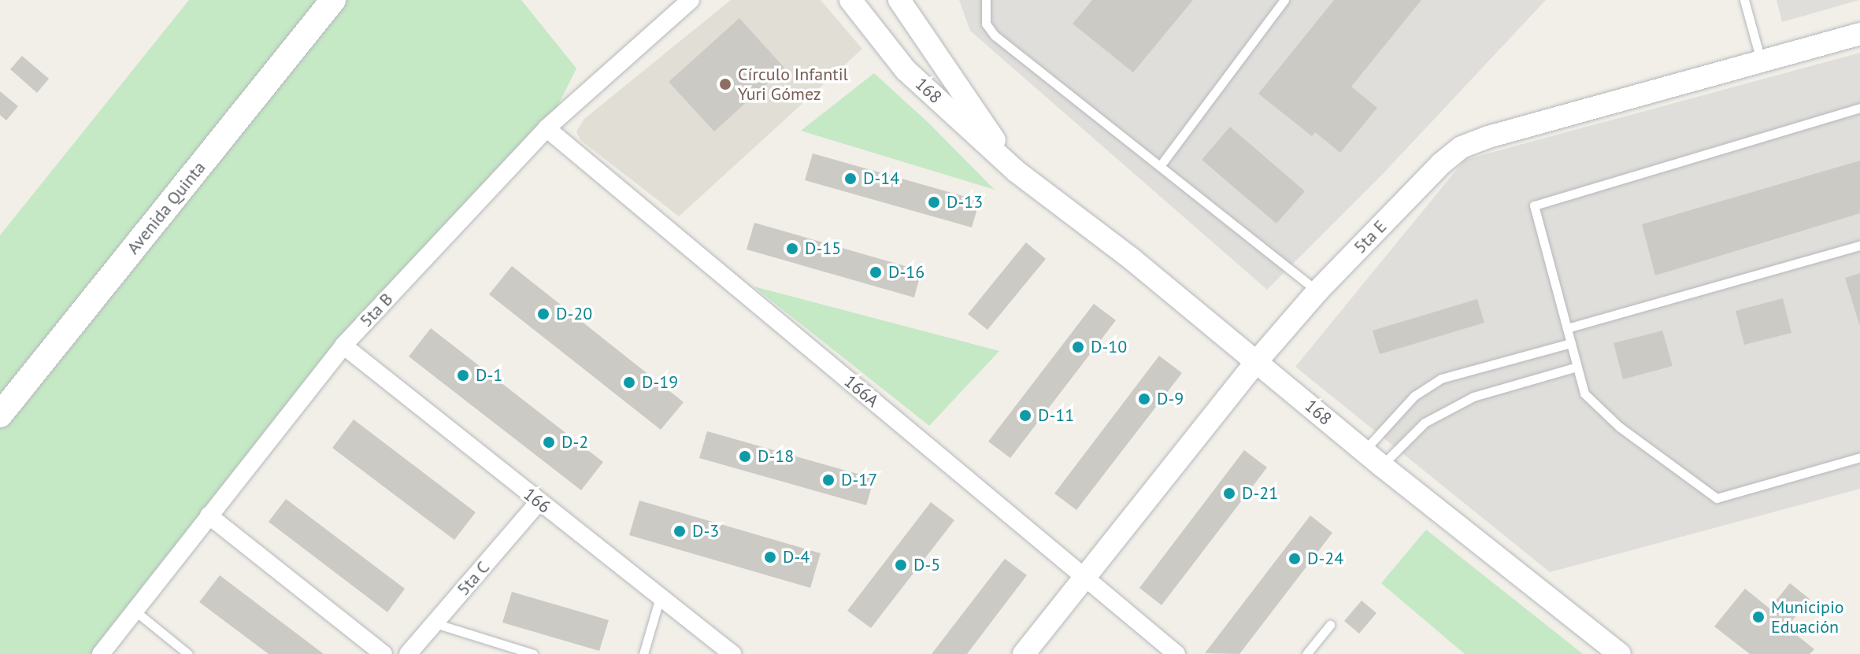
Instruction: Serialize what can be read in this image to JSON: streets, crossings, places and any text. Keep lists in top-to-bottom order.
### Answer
{
  "streets": {
    "main road": ["Avenida Quinta"],
    "street": [
      "168",
      "5ta E",
      "5ta B",
      "166A",
      "166",
      "5ta C"
    ]
  },
  "crossings": [
    ["168", "5ta E"],
    ["5ta E", "166A"],
    ["5ta B", "166A"],
    ["5ta B", "166"],
    ["166", "5ta C"]
  ],
  "places": [
    "Círculo Infantil Yuri Gómez",
    "D-14",
    "D-13",
    "D-15",
    "D-16",
    "D-20",
    "D-10",
    "D-1",
    "D-19",
    "D-9",
    "D-11",
    "D-2",
    "D-18",
    "D-17",
    "D-21",
    "D-3",
    "D-4",
    "D-24",
    "D-5",
    "Municipio Eduación"
  ]
}
